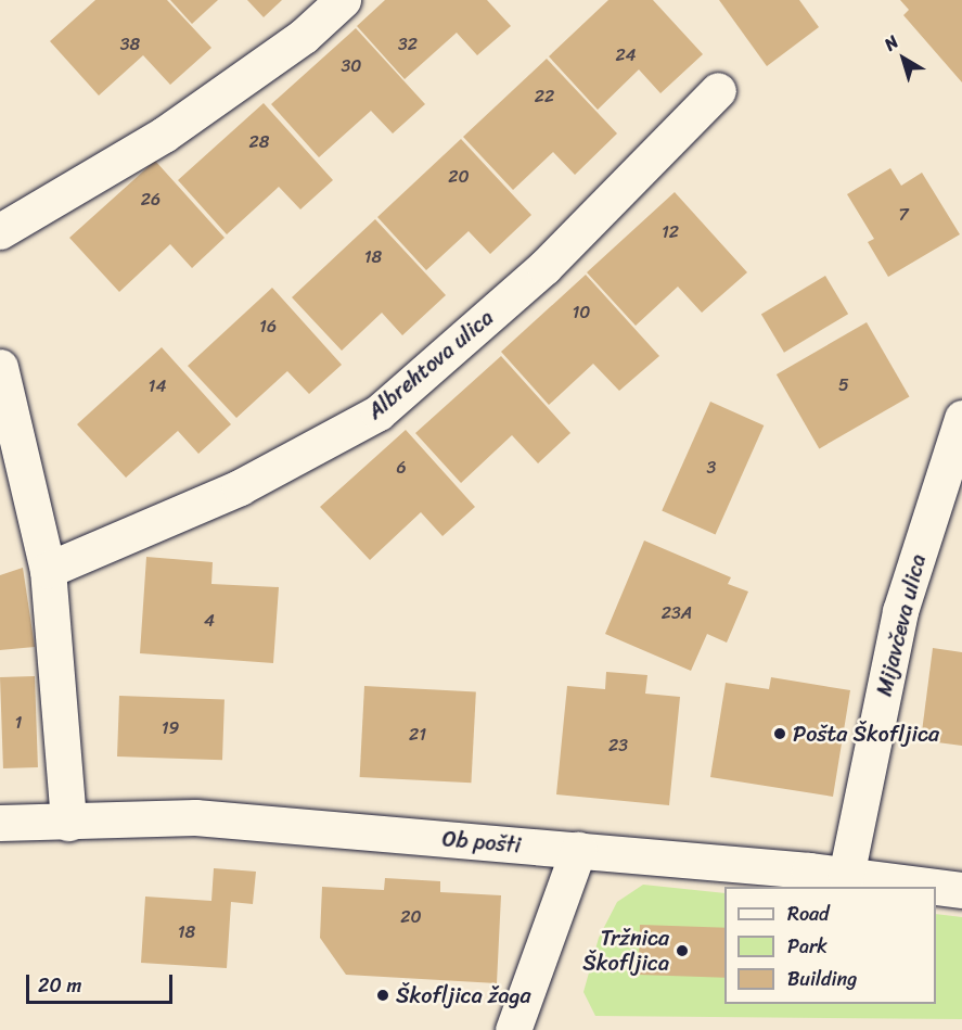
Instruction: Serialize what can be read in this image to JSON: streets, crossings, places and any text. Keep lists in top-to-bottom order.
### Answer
{
  "streets": {
    "street": ["Albrehtova ulica", "Mijavčeva ulica", "Ob pošti"]
  },
  "crossings": [
    ["Mijavčeva ulica", "Ob pošti"]
  ],
  "places": ["Pošta Škofljica", "Tržnica Škofljica", "Škofljica žaga"],
  "house_numbers": [
    "38",
    "32",
    "24",
    "30",
    "22",
    "28",
    "20",
    "26",
    "7",
    "12",
    "18",
    "10",
    "16",
    "5",
    "14",
    "6",
    "3",
    "23A",
    "4",
    "1",
    "19",
    "21",
    "23",
    "20",
    "18"
  ],
  "legend": ["Road", "Park", "Building"],
  "scale_bar": "20 m",
  "north": "top left"
}
